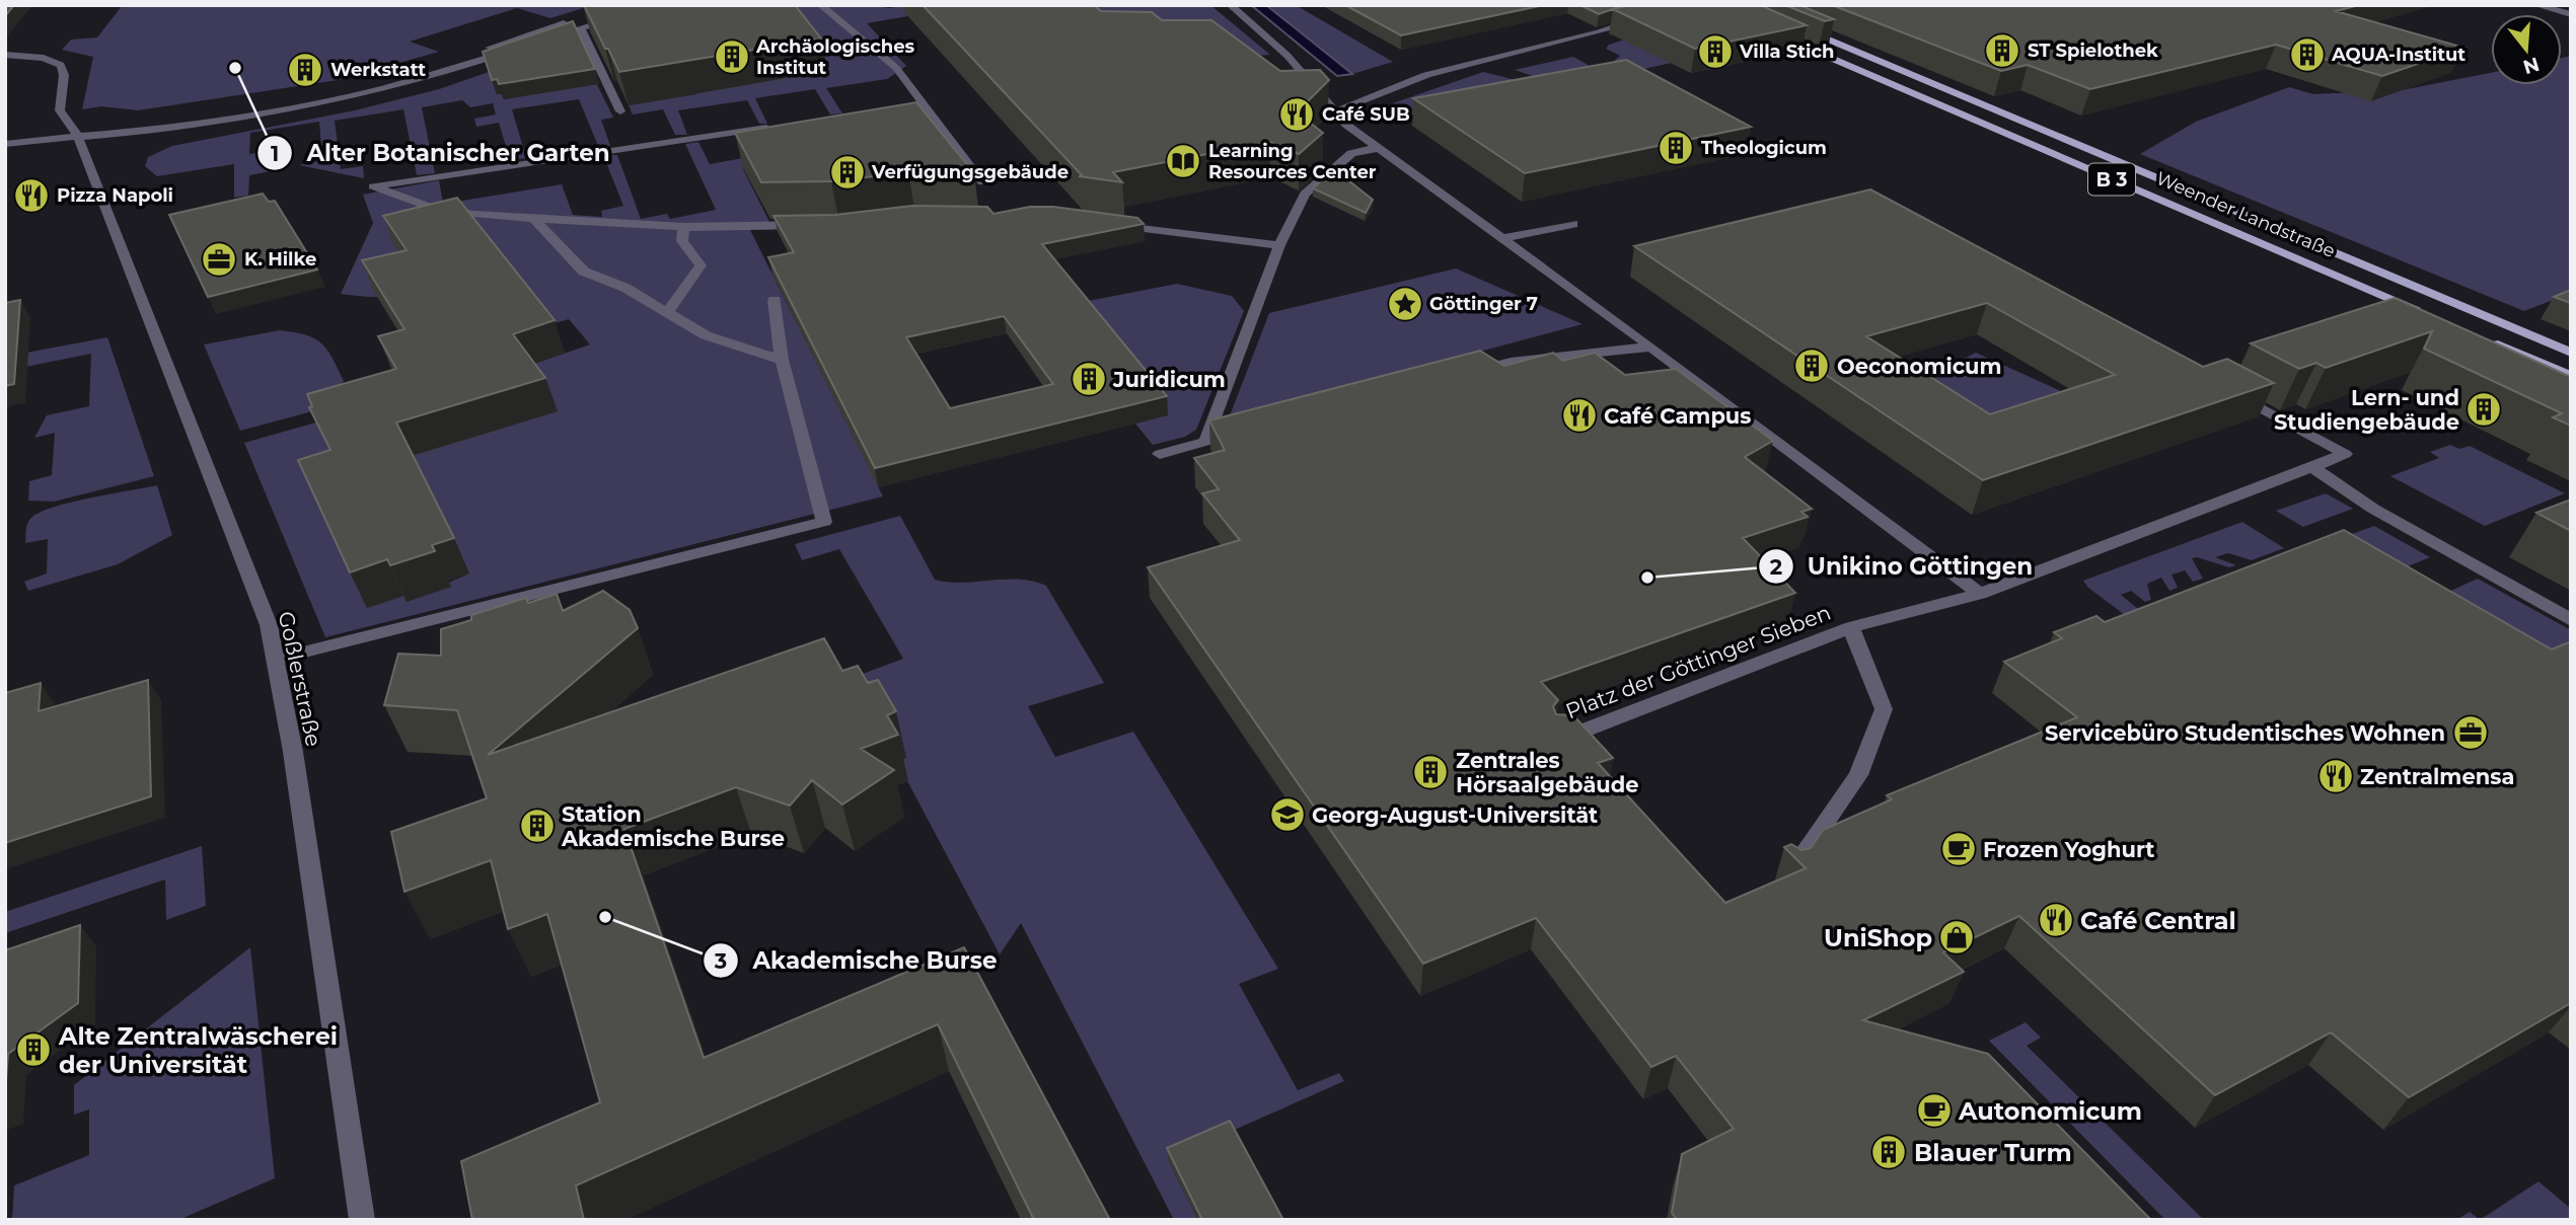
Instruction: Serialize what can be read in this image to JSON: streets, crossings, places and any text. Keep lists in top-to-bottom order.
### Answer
{
  "streets": {
    "main road": ["B 3", "Weender Landstraße"],
    "street": ["Platz der Göttinger Sieben", "Goßlerstraße"]
  },
  "places": {
    "building": [
      "ST Spielothek",
      "Villa Stich",
      "AQUA-Institut",
      "Archäologisches Institut",
      "Werkstatt",
      "Theologicum",
      "Verfügungsgebäude",
      "Oeconomicum",
      "Juridicum",
      "Lern- und Studiengebäude",
      "Zentrales Hörsaalgebäude",
      "Station Akademische Burse",
      "Alte Zentralwäscherei der Universität",
      "Blauer Turm"
    ],
    "other": ["Alter Botanischer Garten", "Unikino Göttingen", "Akademische Burse"],
    "restaurant": [
      "Café SUB",
      "Pizza Napoli",
      "Café Campus",
      "Zentralmensa",
      "Café Central"
    ],
    "library": ["Learning Resources Center"],
    "office": ["K. Hilke", "Servicebüro Studentisches Wohnen"],
    "place": ["Göttinger 7"],
    "school or university": ["Georg-August-Universität"],
    "cafe": ["Frozen Yoghurt", "Autonomicum"],
    "shop": ["UniShop"]
  },
  "north": "bottom"
}
